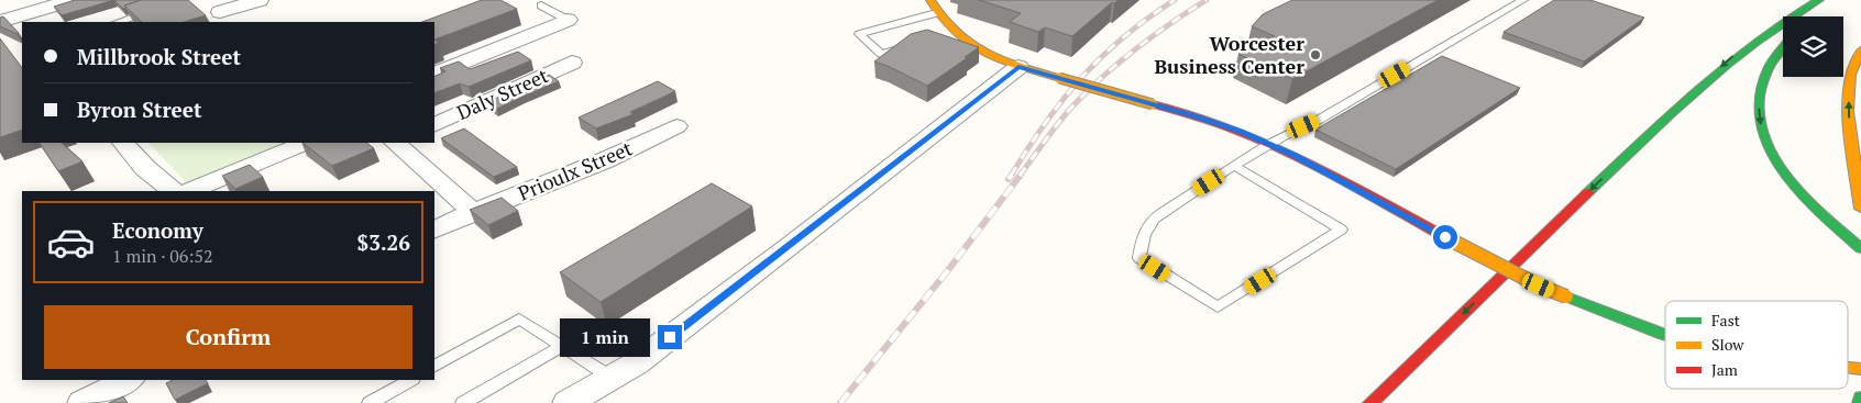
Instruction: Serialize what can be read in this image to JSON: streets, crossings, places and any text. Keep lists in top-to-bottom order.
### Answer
{
  "streets": {
    "street": ["Daly Street", "Prioulx Street"]
  },
  "places": ["Worcester Business Center"],
  "legend": ["Fast", "Slow", "Jam"],
  "page": {
    "banner": ["Millbrook Street", "Byron Street"],
    "list": [
      {
        "name": "Economy",
        "note": "1 min · 06:52",
        "value": "$3.26"
      }
    ],
    "buttons": "Confirm",
    "bubble": "1 min"
  }
}
